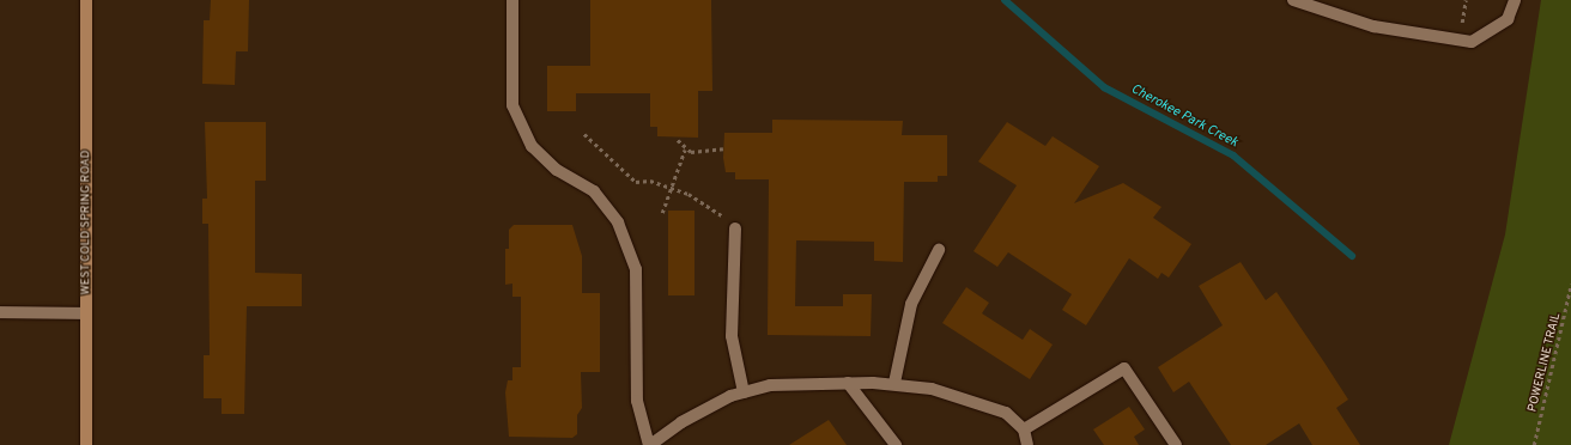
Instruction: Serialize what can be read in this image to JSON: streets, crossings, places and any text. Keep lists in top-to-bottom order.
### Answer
{
  "streets": {
    "street": ["WEST COLD SPRING ROAD"],
    "path": ["POWERLINE TRAIL"]
  },
  "water": ["Cherokee Park Creek"]
}
